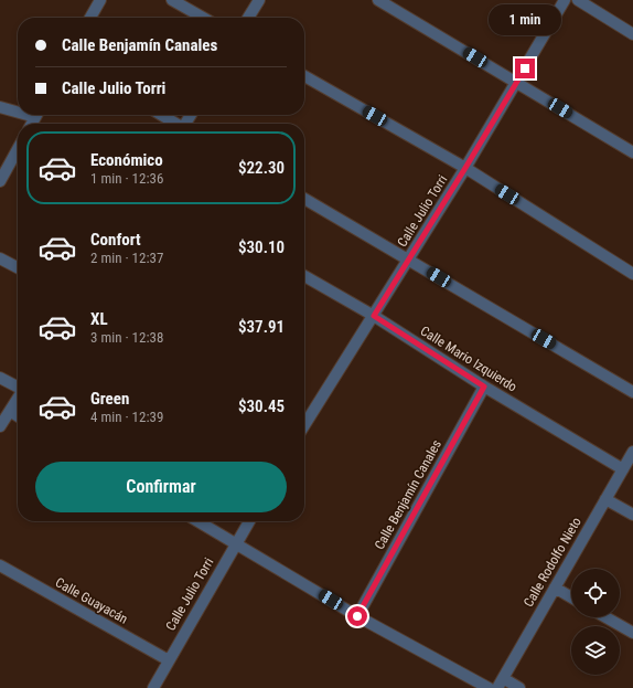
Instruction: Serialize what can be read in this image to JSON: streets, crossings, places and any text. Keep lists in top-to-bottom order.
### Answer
{
  "streets": {
    "street": [
      "Calle Julio Torri",
      "Calle Mario Izquierdo",
      "Calle Benjamín Canales",
      "Calle Rodolfo Nieto",
      "Calle Guayacán"
    ]
  },
  "crossings": [
    ["Calle Julio Torri", "Calle Mario Izquierdo"],
    ["Calle Julio Torri", "Calle Guayacán"],
    ["Calle Mario Izquierdo", "Calle Benjamín Canales"],
    ["Calle Mario Izquierdo", "Calle Rodolfo Nieto"]
  ],
  "page": {
    "bubble": "1 min",
    "banner": ["Calle Benjamín Canales", "Calle Julio Torri"],
    "list": [
      {
        "name": "Económico",
        "note": "1 min · 12:36",
        "value": "$22.30"
      },
      {
        "name": "Confort",
        "note": "2 min · 12:37",
        "value": "$30.10"
      },
      {
        "name": "XL",
        "note": "3 min · 12:38",
        "value": "$37.91"
      },
      {
        "name": "Green",
        "note": "4 min · 12:39",
        "value": "$30.45"
      }
    ],
    "buttons": "Confirmar"
  }
}
